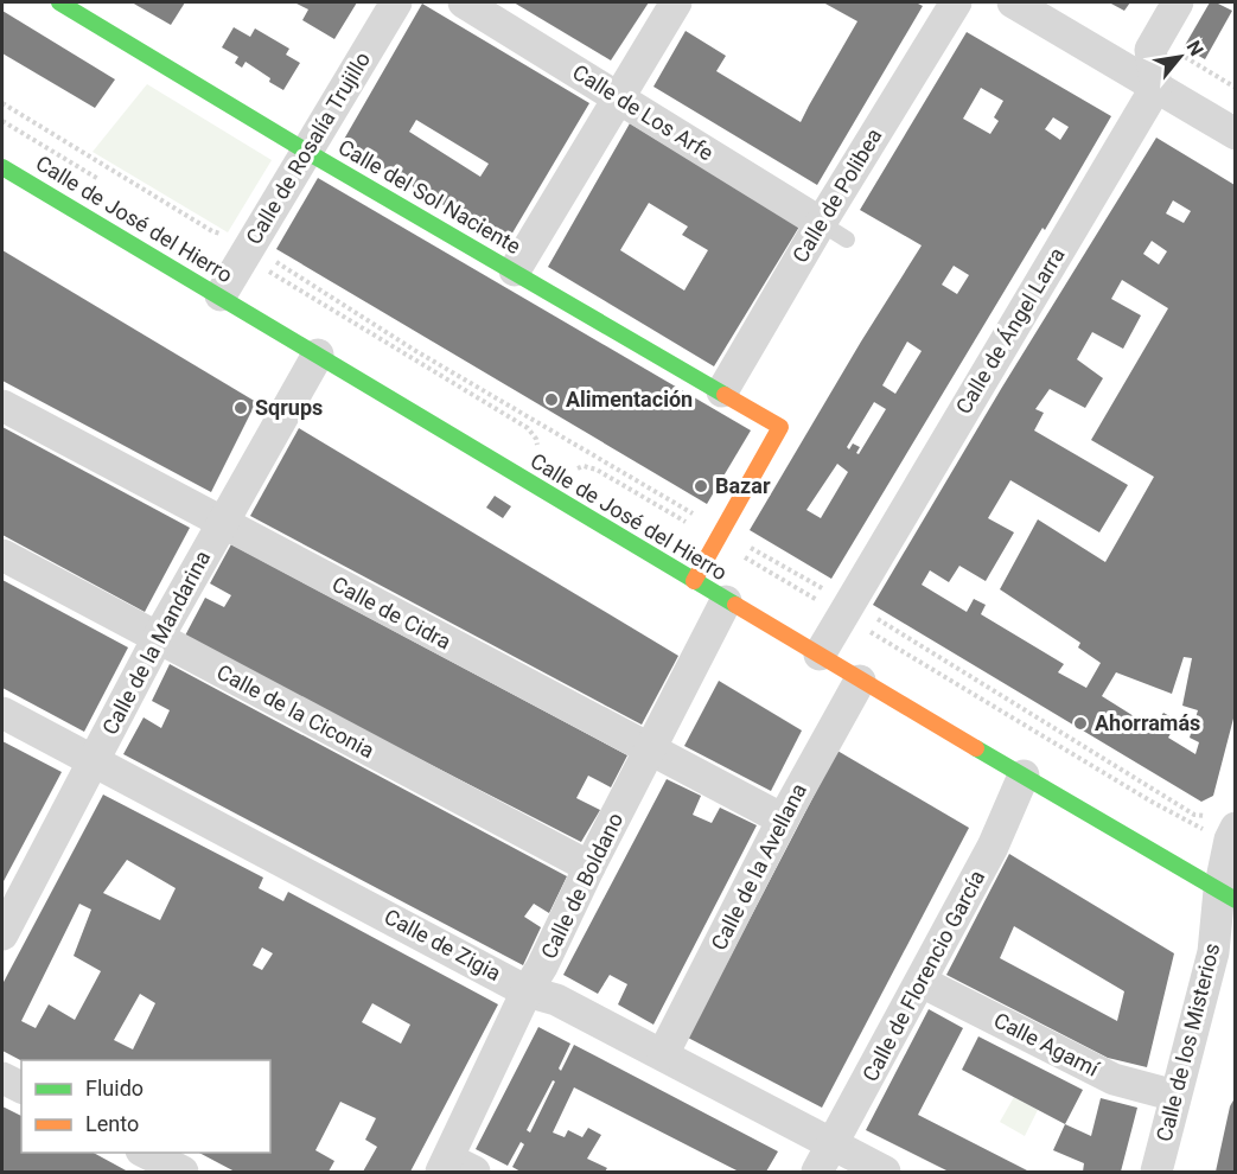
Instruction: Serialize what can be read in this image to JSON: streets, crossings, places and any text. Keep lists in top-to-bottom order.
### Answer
{
  "streets": {
    "street": [
      "Calle de Los Arfe",
      "Calle de Rosalía Trujillo",
      "Calle de Polibea",
      "Calle del Sol Naciente",
      "Calle de José del Hierro",
      "Calle de Ángel Larra",
      "Calle de Cidra",
      "Calle de la Mandarina",
      "Calle de la Ciconia",
      "Calle de la Avellana",
      "Calle de Boldano",
      "Calle de Zigia",
      "Calle de Florencio García",
      "Calle de los Misterios",
      "Calle Agamí"
    ]
  },
  "crossings": [
    ["Calle de Los Arfe", "Calle de Polibea"],
    ["Calle de Rosalía Trujillo", "Calle del Sol Naciente"],
    ["Calle de Rosalía Trujillo", "Calle de José del Hierro"],
    ["Calle de Polibea", "Calle del Sol Naciente"],
    ["Calle de José del Hierro", "Calle de Ángel Larra"],
    ["Calle de José del Hierro", "Calle de la Mandarina"],
    ["Calle de José del Hierro", "Calle de la Avellana"],
    ["Calle de José del Hierro", "Calle de Boldano"],
    ["Calle de José del Hierro", "Calle de Florencio García"],
    ["Calle de José del Hierro", "Calle de los Misterios"],
    ["Calle de Cidra", "Calle de la Mandarina"],
    ["Calle de Cidra", "Calle de la Avellana"],
    ["Calle de Cidra", "Calle de Boldano"],
    ["Calle de la Mandarina", "Calle de la Ciconia"],
    ["Calle de la Mandarina", "Calle de Zigia"],
    ["Calle de la Ciconia", "Calle de Boldano"],
    ["Calle de la Avellana", "Calle de Zigia"],
    ["Calle de Boldano", "Calle de Zigia"],
    ["Calle de Zigia", "Calle de Florencio García"],
    ["Calle de Florencio García", "Calle Agamí"],
    ["Calle de los Misterios", "Calle Agamí"]
  ],
  "places": [
    "Alimentación",
    "Sqrups",
    "Bazar",
    "Ahorramás"
  ],
  "legend": ["Fluido", "Lento"],
  "north": "top right"
}
